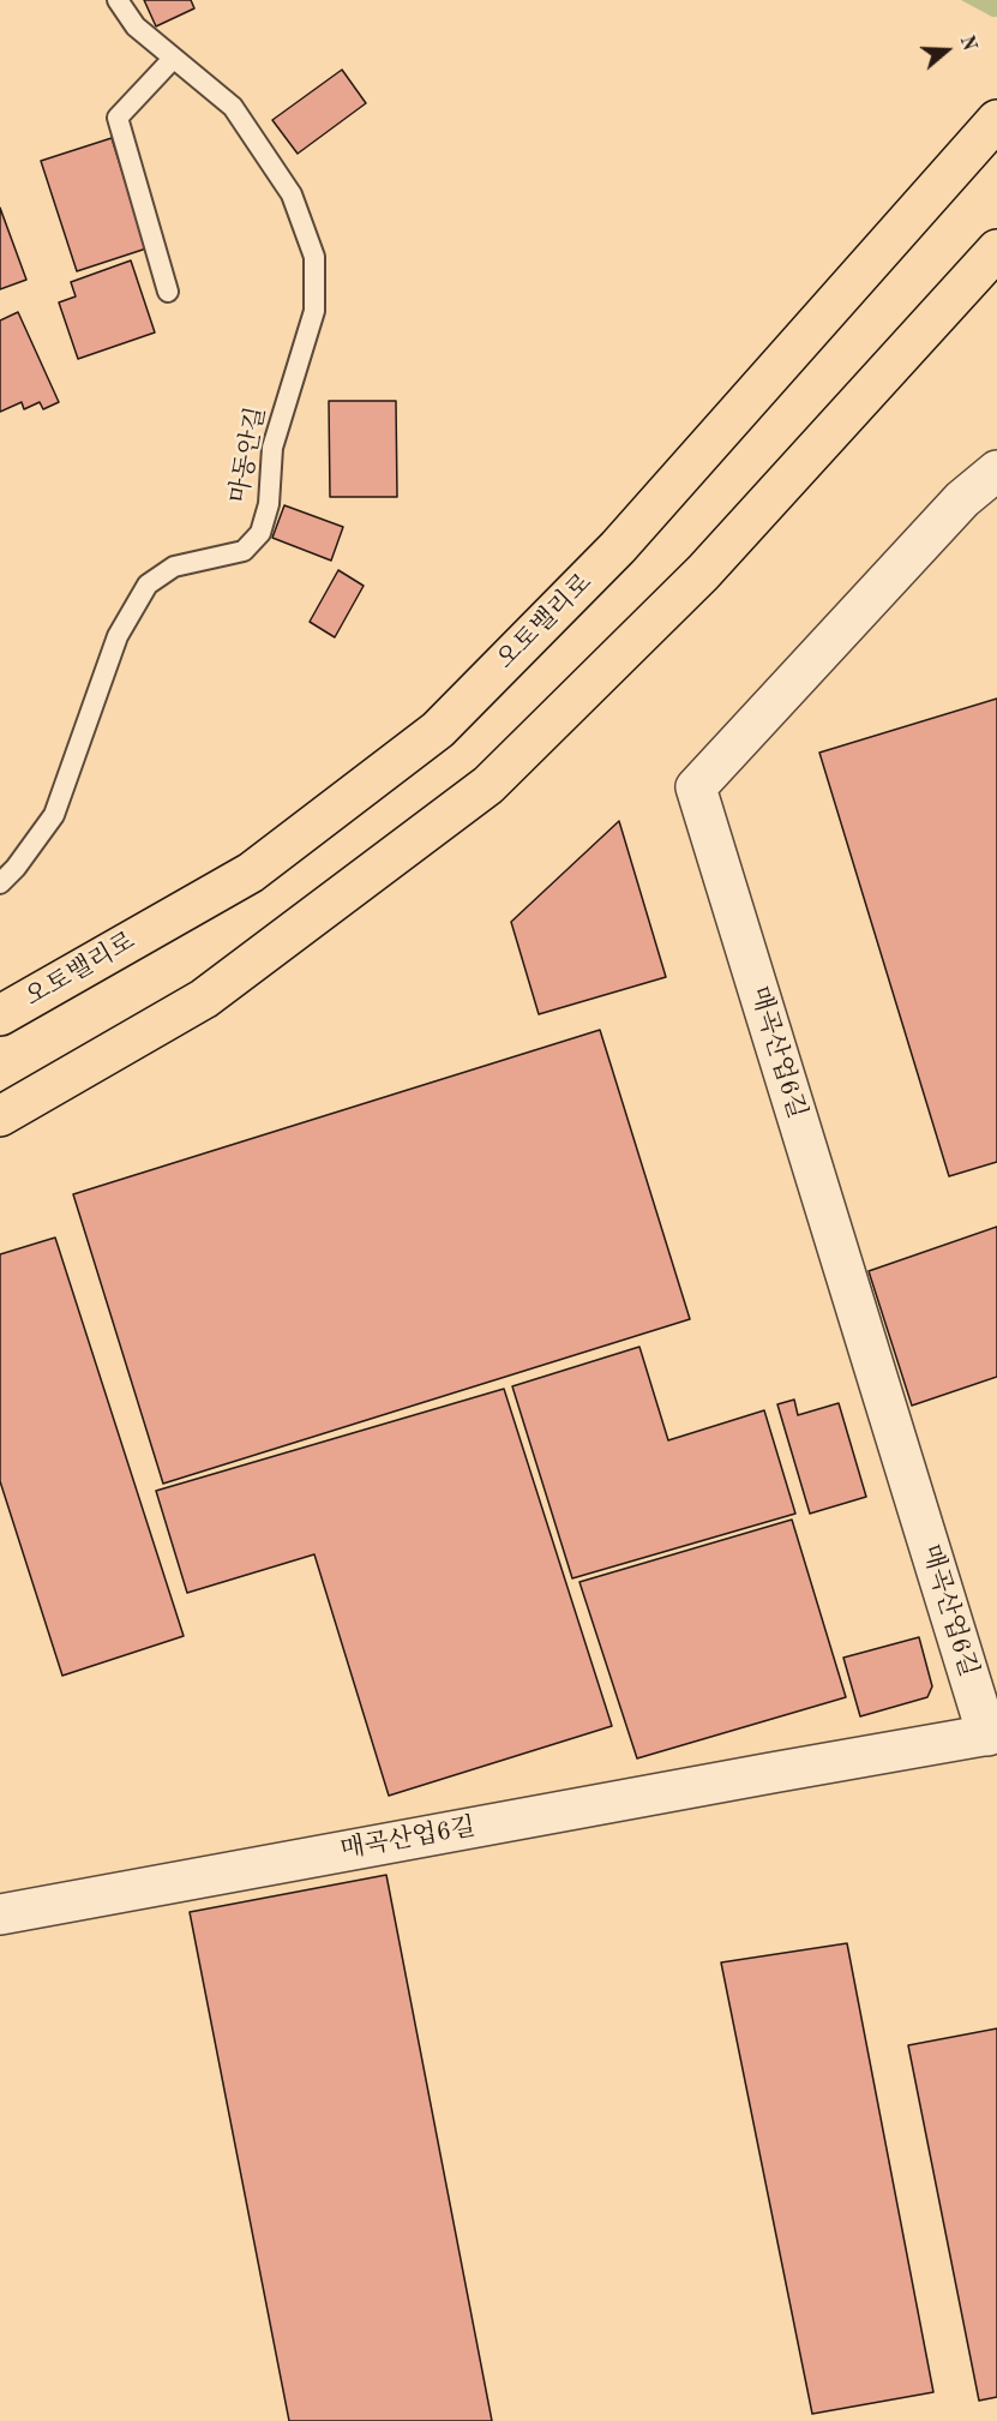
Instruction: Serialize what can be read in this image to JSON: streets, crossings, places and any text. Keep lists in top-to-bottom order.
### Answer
{
  "streets": {
    "highway": ["오토밸리로"],
    "street": ["매곡산업6길"],
    "lane": ["마동안길"]
  },
  "north": "right"
}
